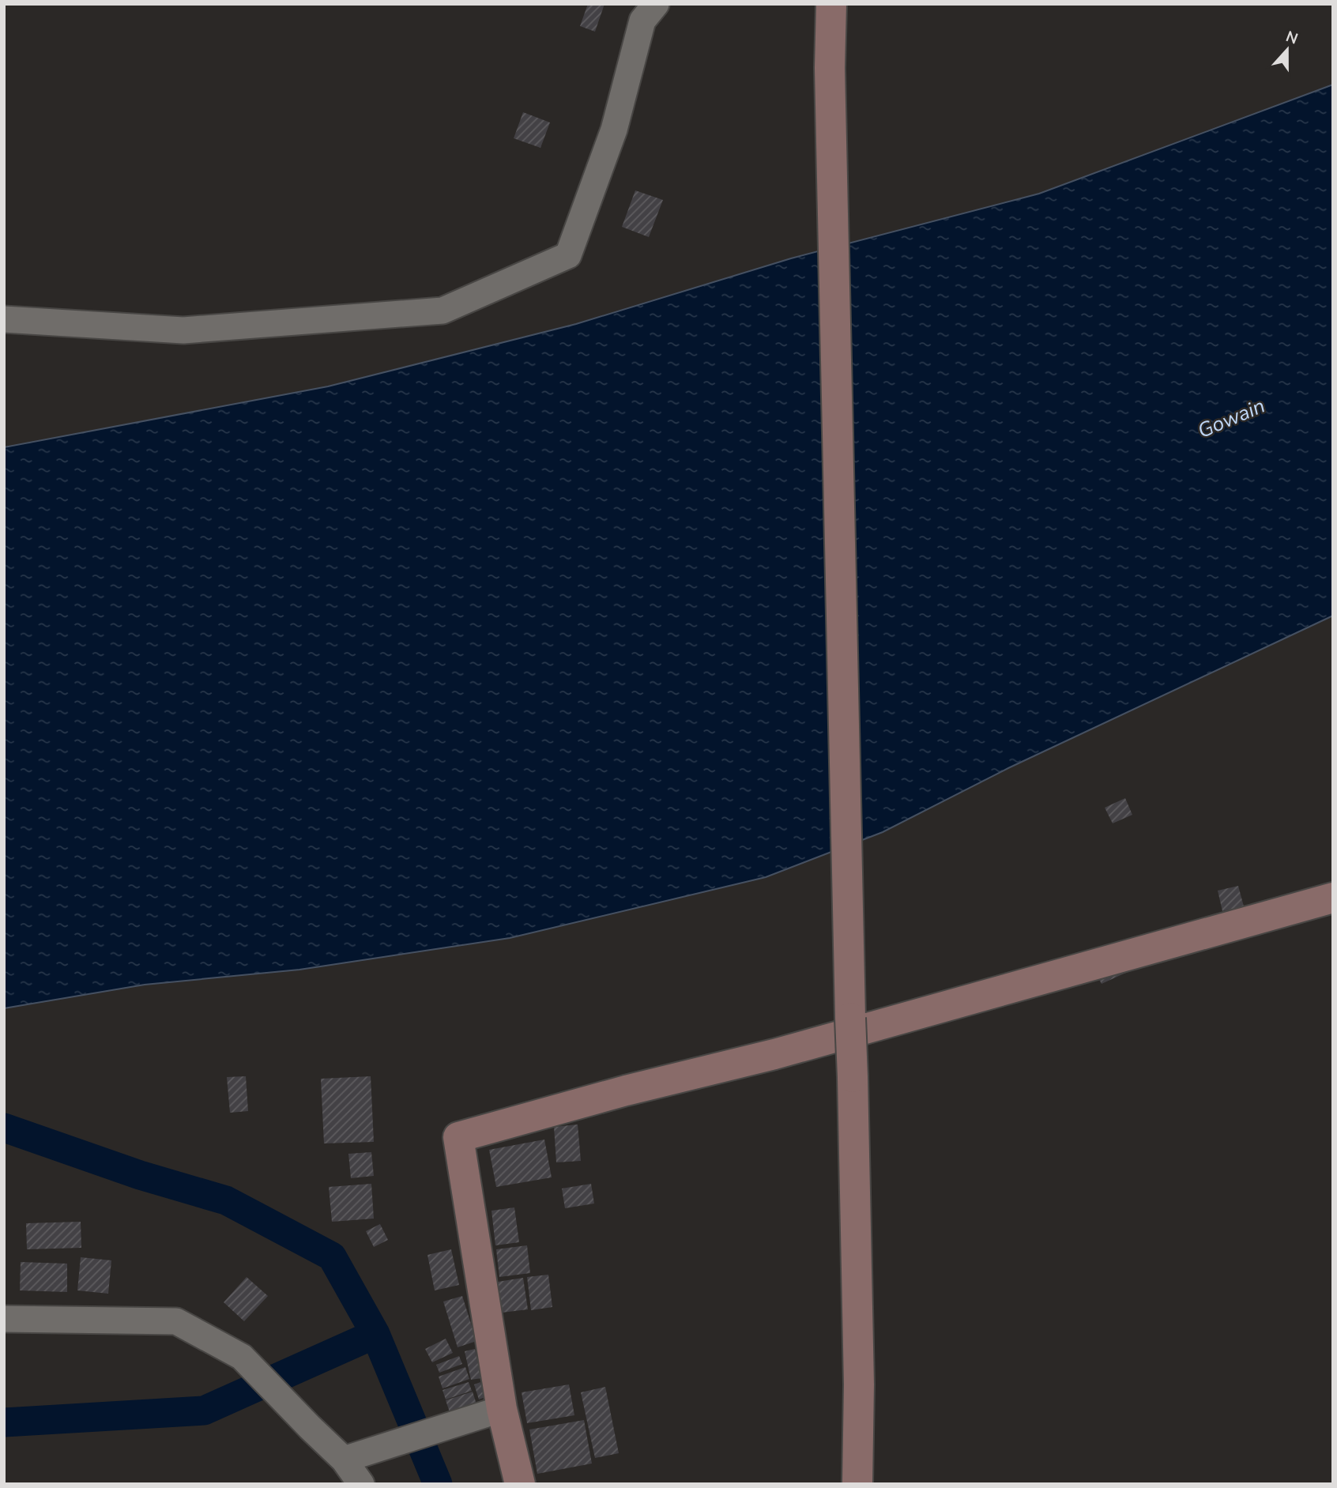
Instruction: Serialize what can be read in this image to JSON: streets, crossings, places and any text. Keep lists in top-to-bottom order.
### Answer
{
  "water": ["Gowain"],
  "north": "top"
}
